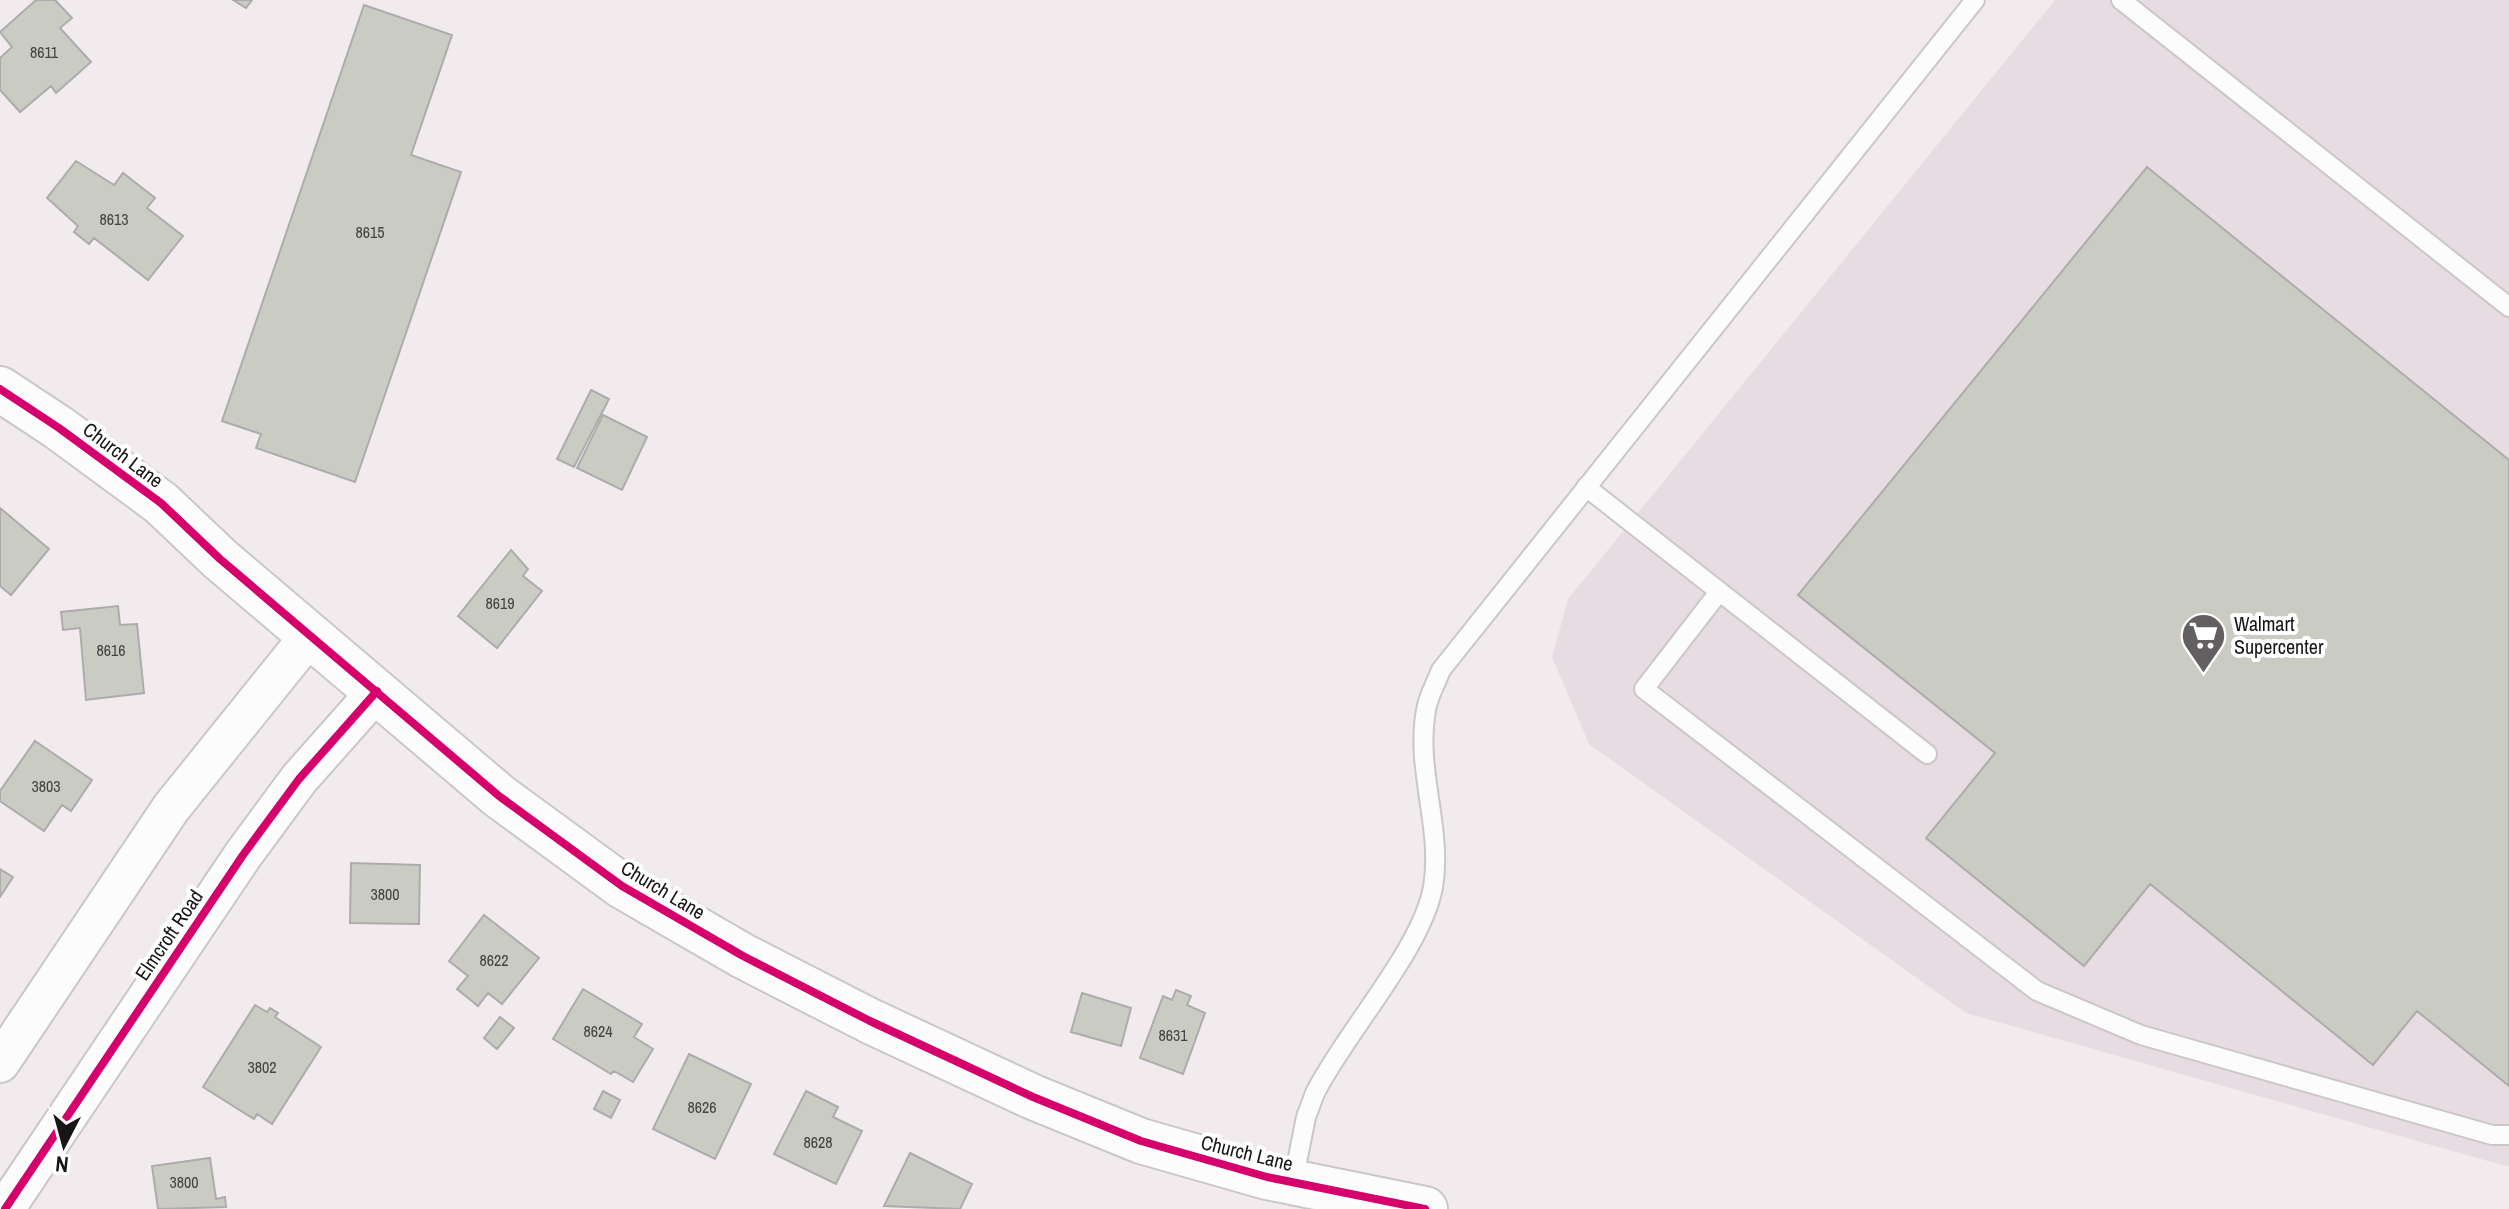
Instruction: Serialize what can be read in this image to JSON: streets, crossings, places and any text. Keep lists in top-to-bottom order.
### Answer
{
  "streets": {
    "street": ["Church Lane", "Elmcroft Road"]
  },
  "crossings": [
    ["Church Lane", "Elmcroft Road"]
  ],
  "places": {
    "supermarket": ["Walmart Supercenter"]
  },
  "house_numbers": [
    "8611",
    "8613",
    "8615",
    "8619",
    "8616",
    "3803",
    "3800",
    "8622",
    "8624",
    "8631",
    "3802",
    "8626",
    "8628",
    "3800"
  ],
  "north": "bottom"
}
